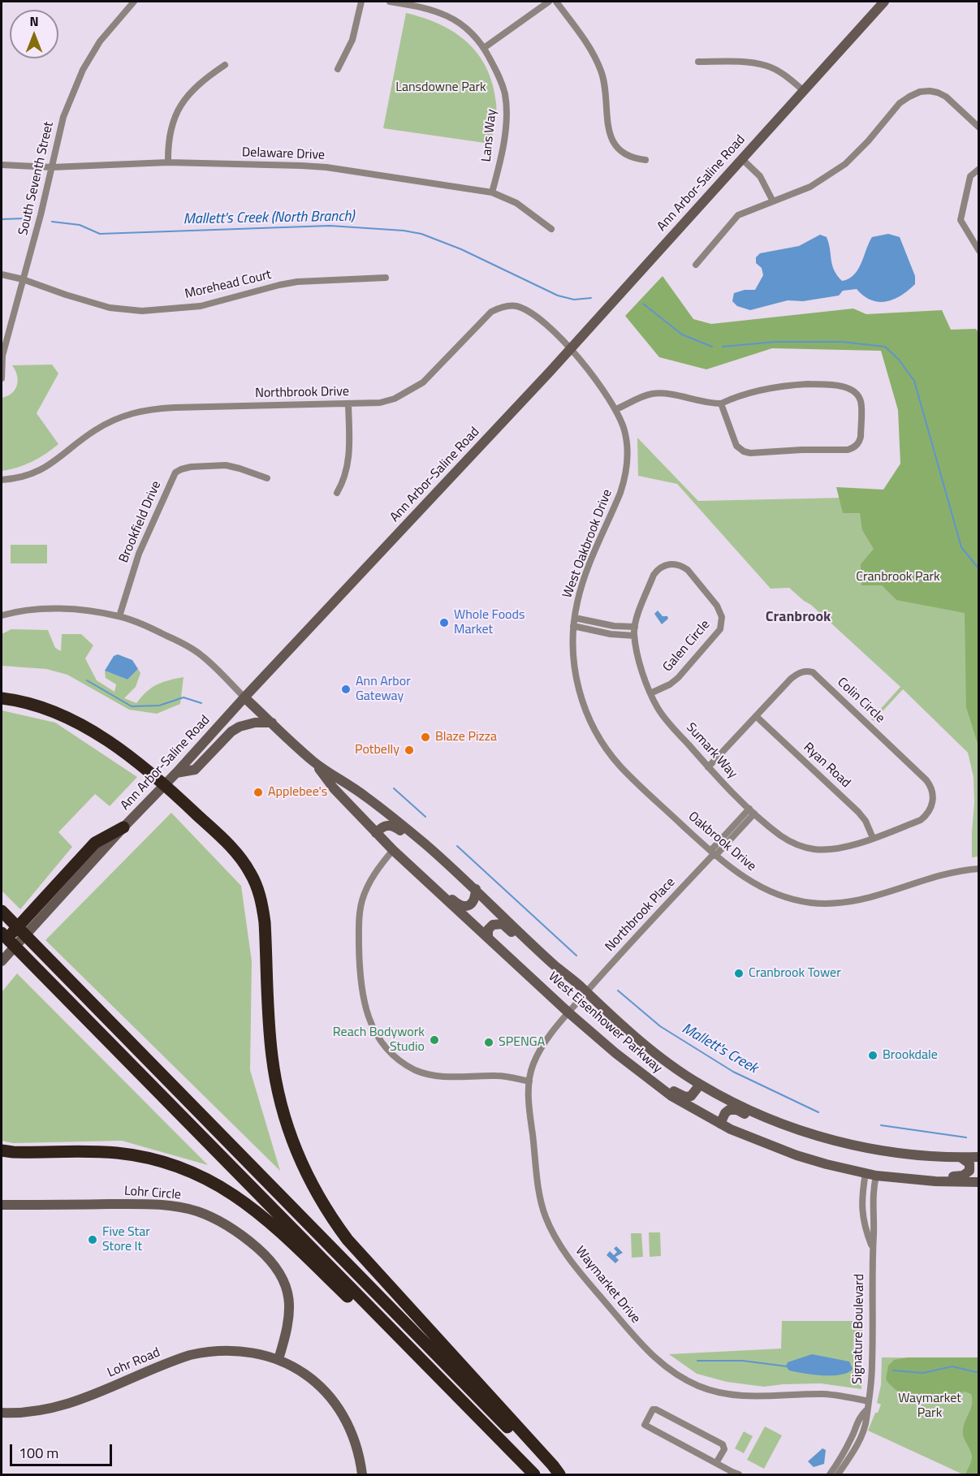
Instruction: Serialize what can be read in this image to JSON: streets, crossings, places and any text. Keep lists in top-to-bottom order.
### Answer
{
  "streets": {
    "main road": [
      "Ann Arbor-Saline Road",
      "West Eisenhower Parkway",
      "Lohr Circle",
      "Lohr Road"
    ],
    "street": [
      "Lans Way",
      "Delaware Drive",
      "South Seventh Street",
      "Morehead Court",
      "Northbrook Drive",
      "Brookfield Drive",
      "West Oakbrook Drive",
      "Galen Circle",
      "Colin Circle",
      "Sumark Way",
      "Ryan Road",
      "Oakbrook Drive",
      "Northbrook Place",
      "Waymarket Drive",
      "Signature Boulevard"
    ]
  },
  "crossings": [
    ["Lans Way", "Delaware Drive"],
    ["Delaware Drive", "South Seventh Street"],
    ["South Seventh Street", "Morehead Court"],
    ["Ann Arbor-Saline Road", "Northbrook Drive"],
    ["Ann Arbor-Saline Road", "West Oakbrook Drive"],
    ["Ann Arbor-Saline Road", "West Eisenhower Parkway"],
    ["Northbrook Drive", "West Oakbrook Drive"],
    ["West Oakbrook Drive", "Oakbrook Drive"],
    ["Galen Circle", "Sumark Way"],
    ["Colin Circle", "Sumark Way"],
    ["Colin Circle", "Ryan Road"],
    ["Sumark Way", "Ryan Road"],
    ["Sumark Way", "Northbrook Place"],
    ["Oakbrook Drive", "Northbrook Place"],
    ["Northbrook Place", "West Eisenhower Parkway"],
    ["Northbrook Place", "Waymarket Drive"],
    ["West Eisenhower Parkway", "Waymarket Drive"],
    ["West Eisenhower Parkway", "Signature Boulevard"],
    ["Lohr Circle", "Lohr Road"],
    ["Waymarket Drive", "Signature Boulevard"]
  ],
  "districts": ["Cranbrook"],
  "water": ["Mallett's Creek (North Branch)", "Mallett's Creek"],
  "parks": ["Lansdowne Park", "Cranbrook Park", "Waymarket Park"],
  "places": [
    "Whole Foods Market",
    "Ann Arbor Gateway",
    "Blaze Pizza",
    "Potbelly",
    "Applebee's",
    "Cranbrook Tower",
    "Reach Bodywork Studio",
    "SPENGA",
    "Brookdale",
    "Five Star Store It"
  ],
  "scale_bar": "100 m",
  "north": "top"
}
